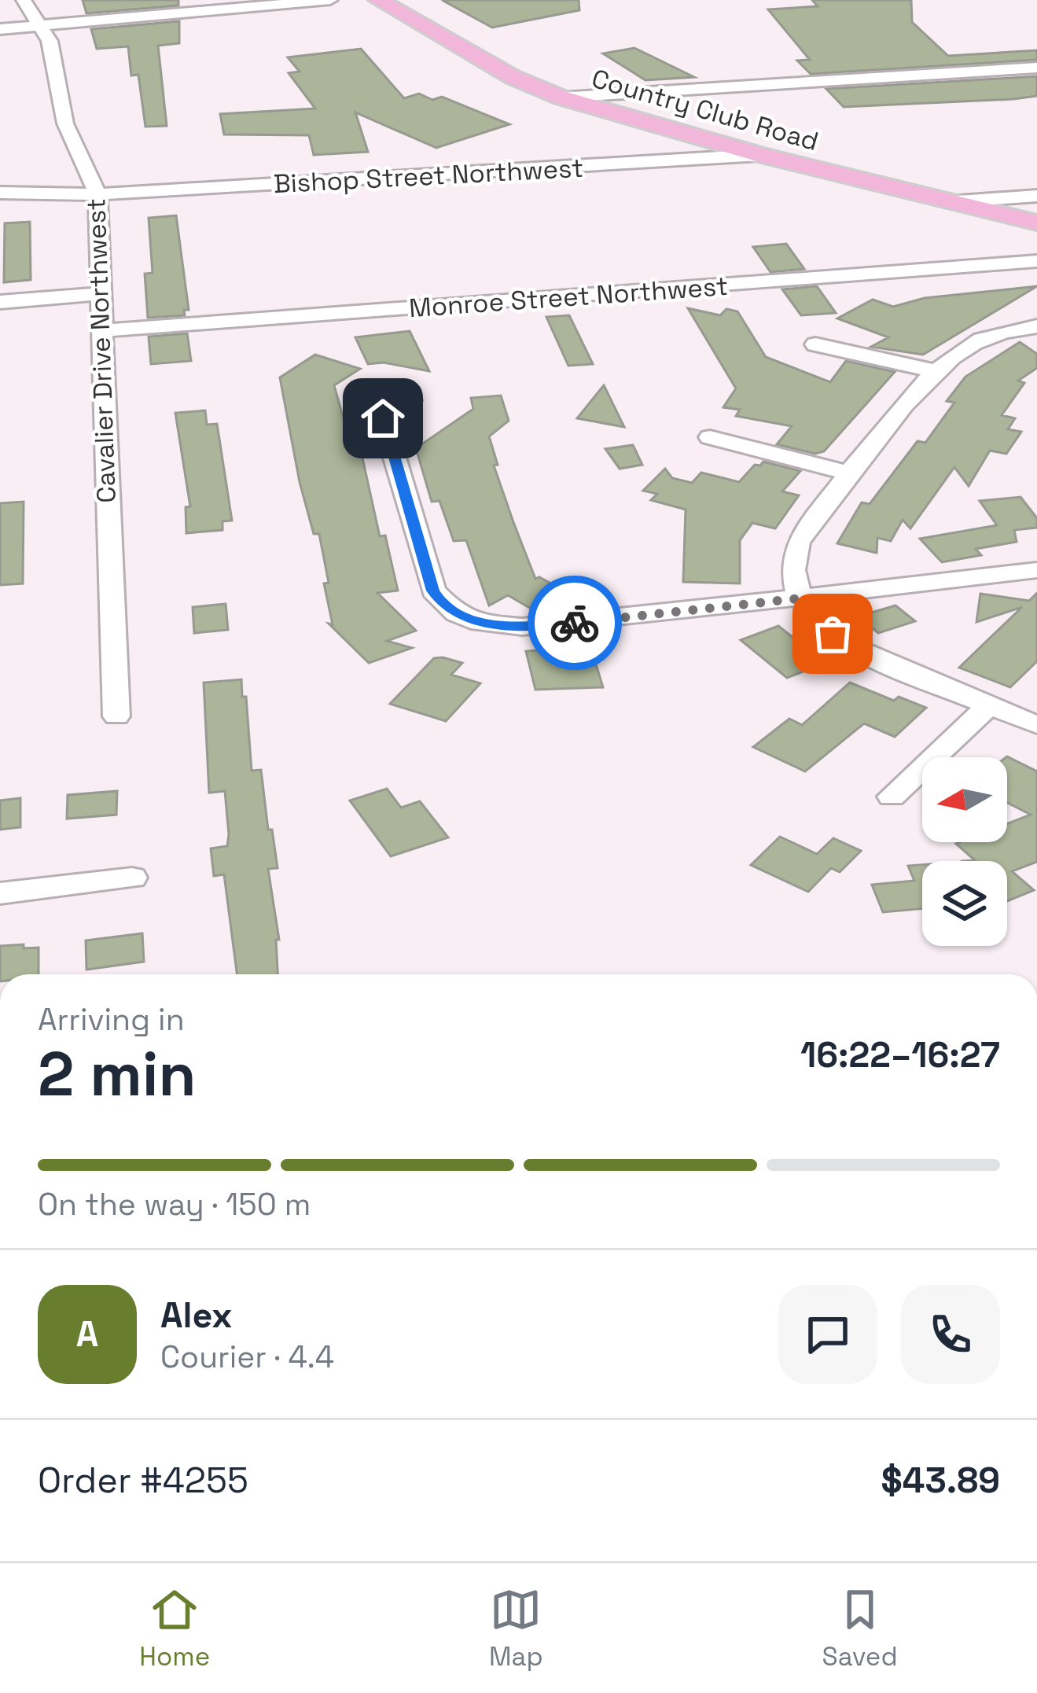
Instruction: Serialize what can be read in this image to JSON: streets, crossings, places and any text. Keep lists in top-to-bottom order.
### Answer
{
  "streets": {
    "main road": ["Country Club Road"],
    "street": ["Bishop Street Northwest", "Monroe Street Northwest", "Cavalier Drive Northwest"]
  },
  "crossings": [
    ["Country Club Road", "Bishop Street Northwest"],
    ["Bishop Street Northwest", "Cavalier Drive Northwest"],
    ["Monroe Street Northwest", "Cavalier Drive Northwest"]
  ],
  "north": "left",
  "page": {
    "heading": ["2 min", "Arriving in", "16:22–16:27"],
    "panel": [
      "Alex",
      "Courier · 4.4",
      "Order #4255",
      "$43.89"
    ],
    "bar": "On the way · 150 m",
    "round": "A",
    "tabs": ["Home", "Map", "Saved"]
  }
}
